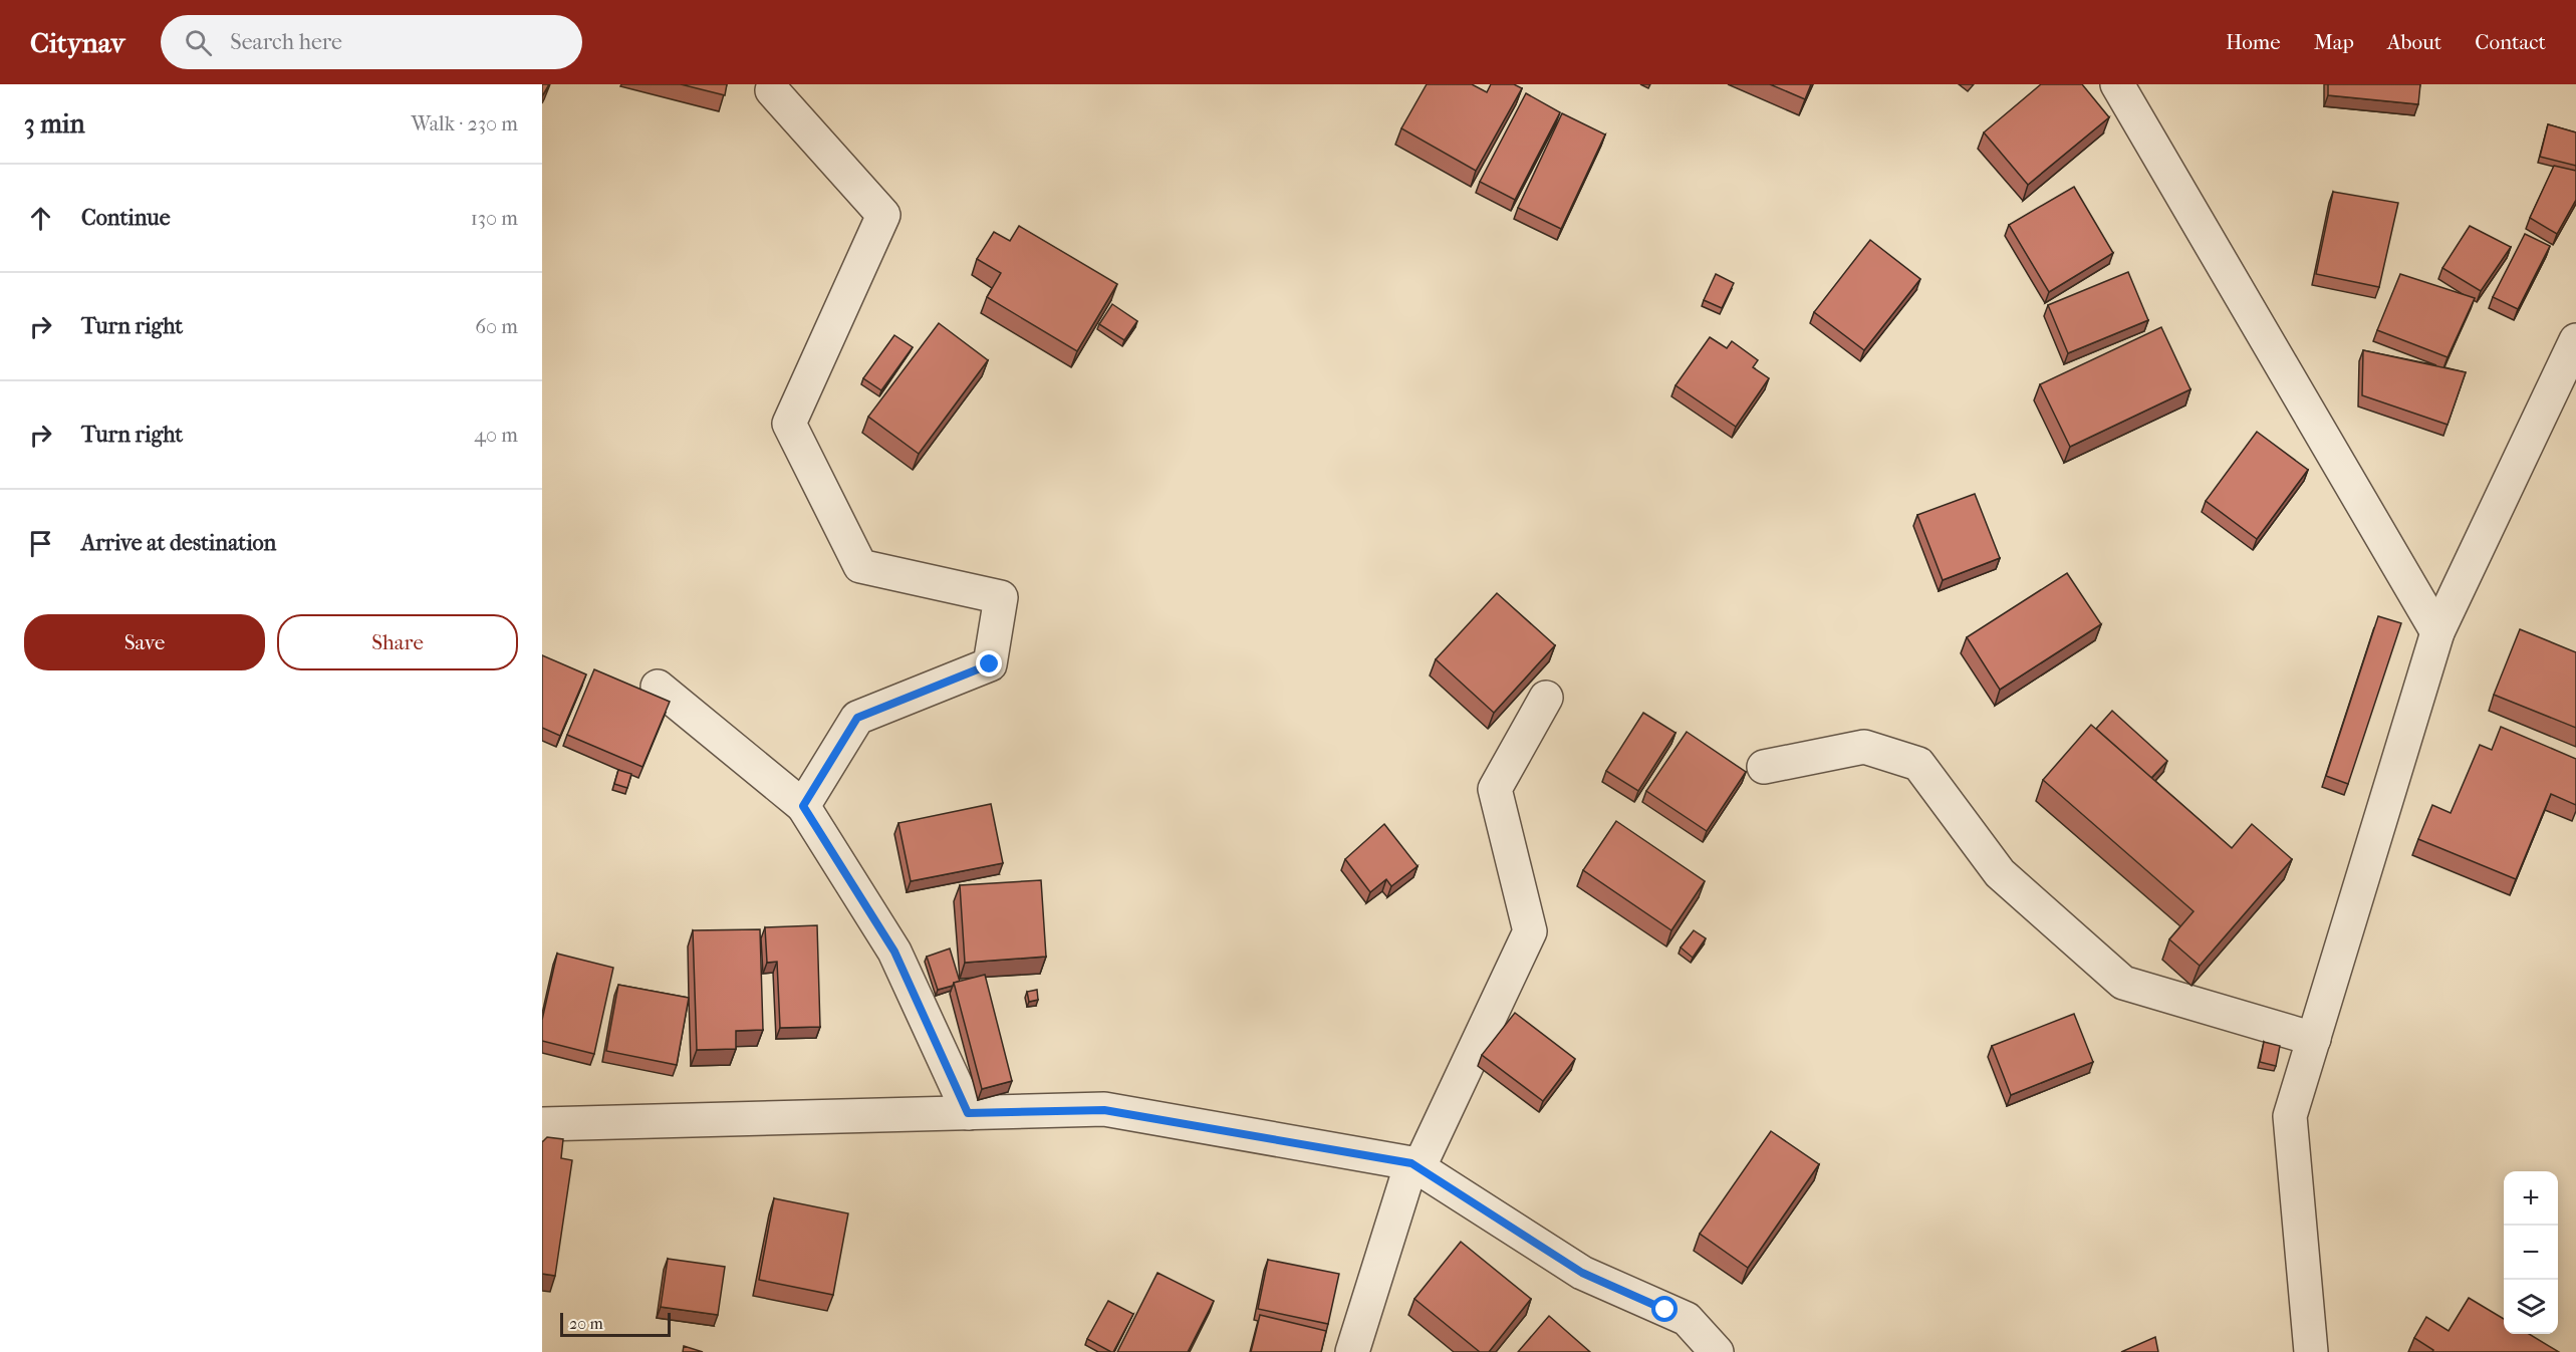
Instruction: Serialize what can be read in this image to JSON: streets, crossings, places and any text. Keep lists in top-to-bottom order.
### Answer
{
  "scale_bar": "20 m",
  "page": {
    "header": "Citynav",
    "search": "Search here",
    "nav": [
      "Home",
      "Map",
      "About",
      "Contact"
    ],
    "heading": ["3 min", "Walk · 230 m"],
    "list": [
      ["Continue", "130 m"],
      ["Turn right", "60 m"],
      ["Turn right", "40 m"],
      "Arrive at destination"
    ],
    "buttons": ["Save", "Share"],
    "map_buttons": ["+", "−"],
    "scale": "20 m"
  }
}
